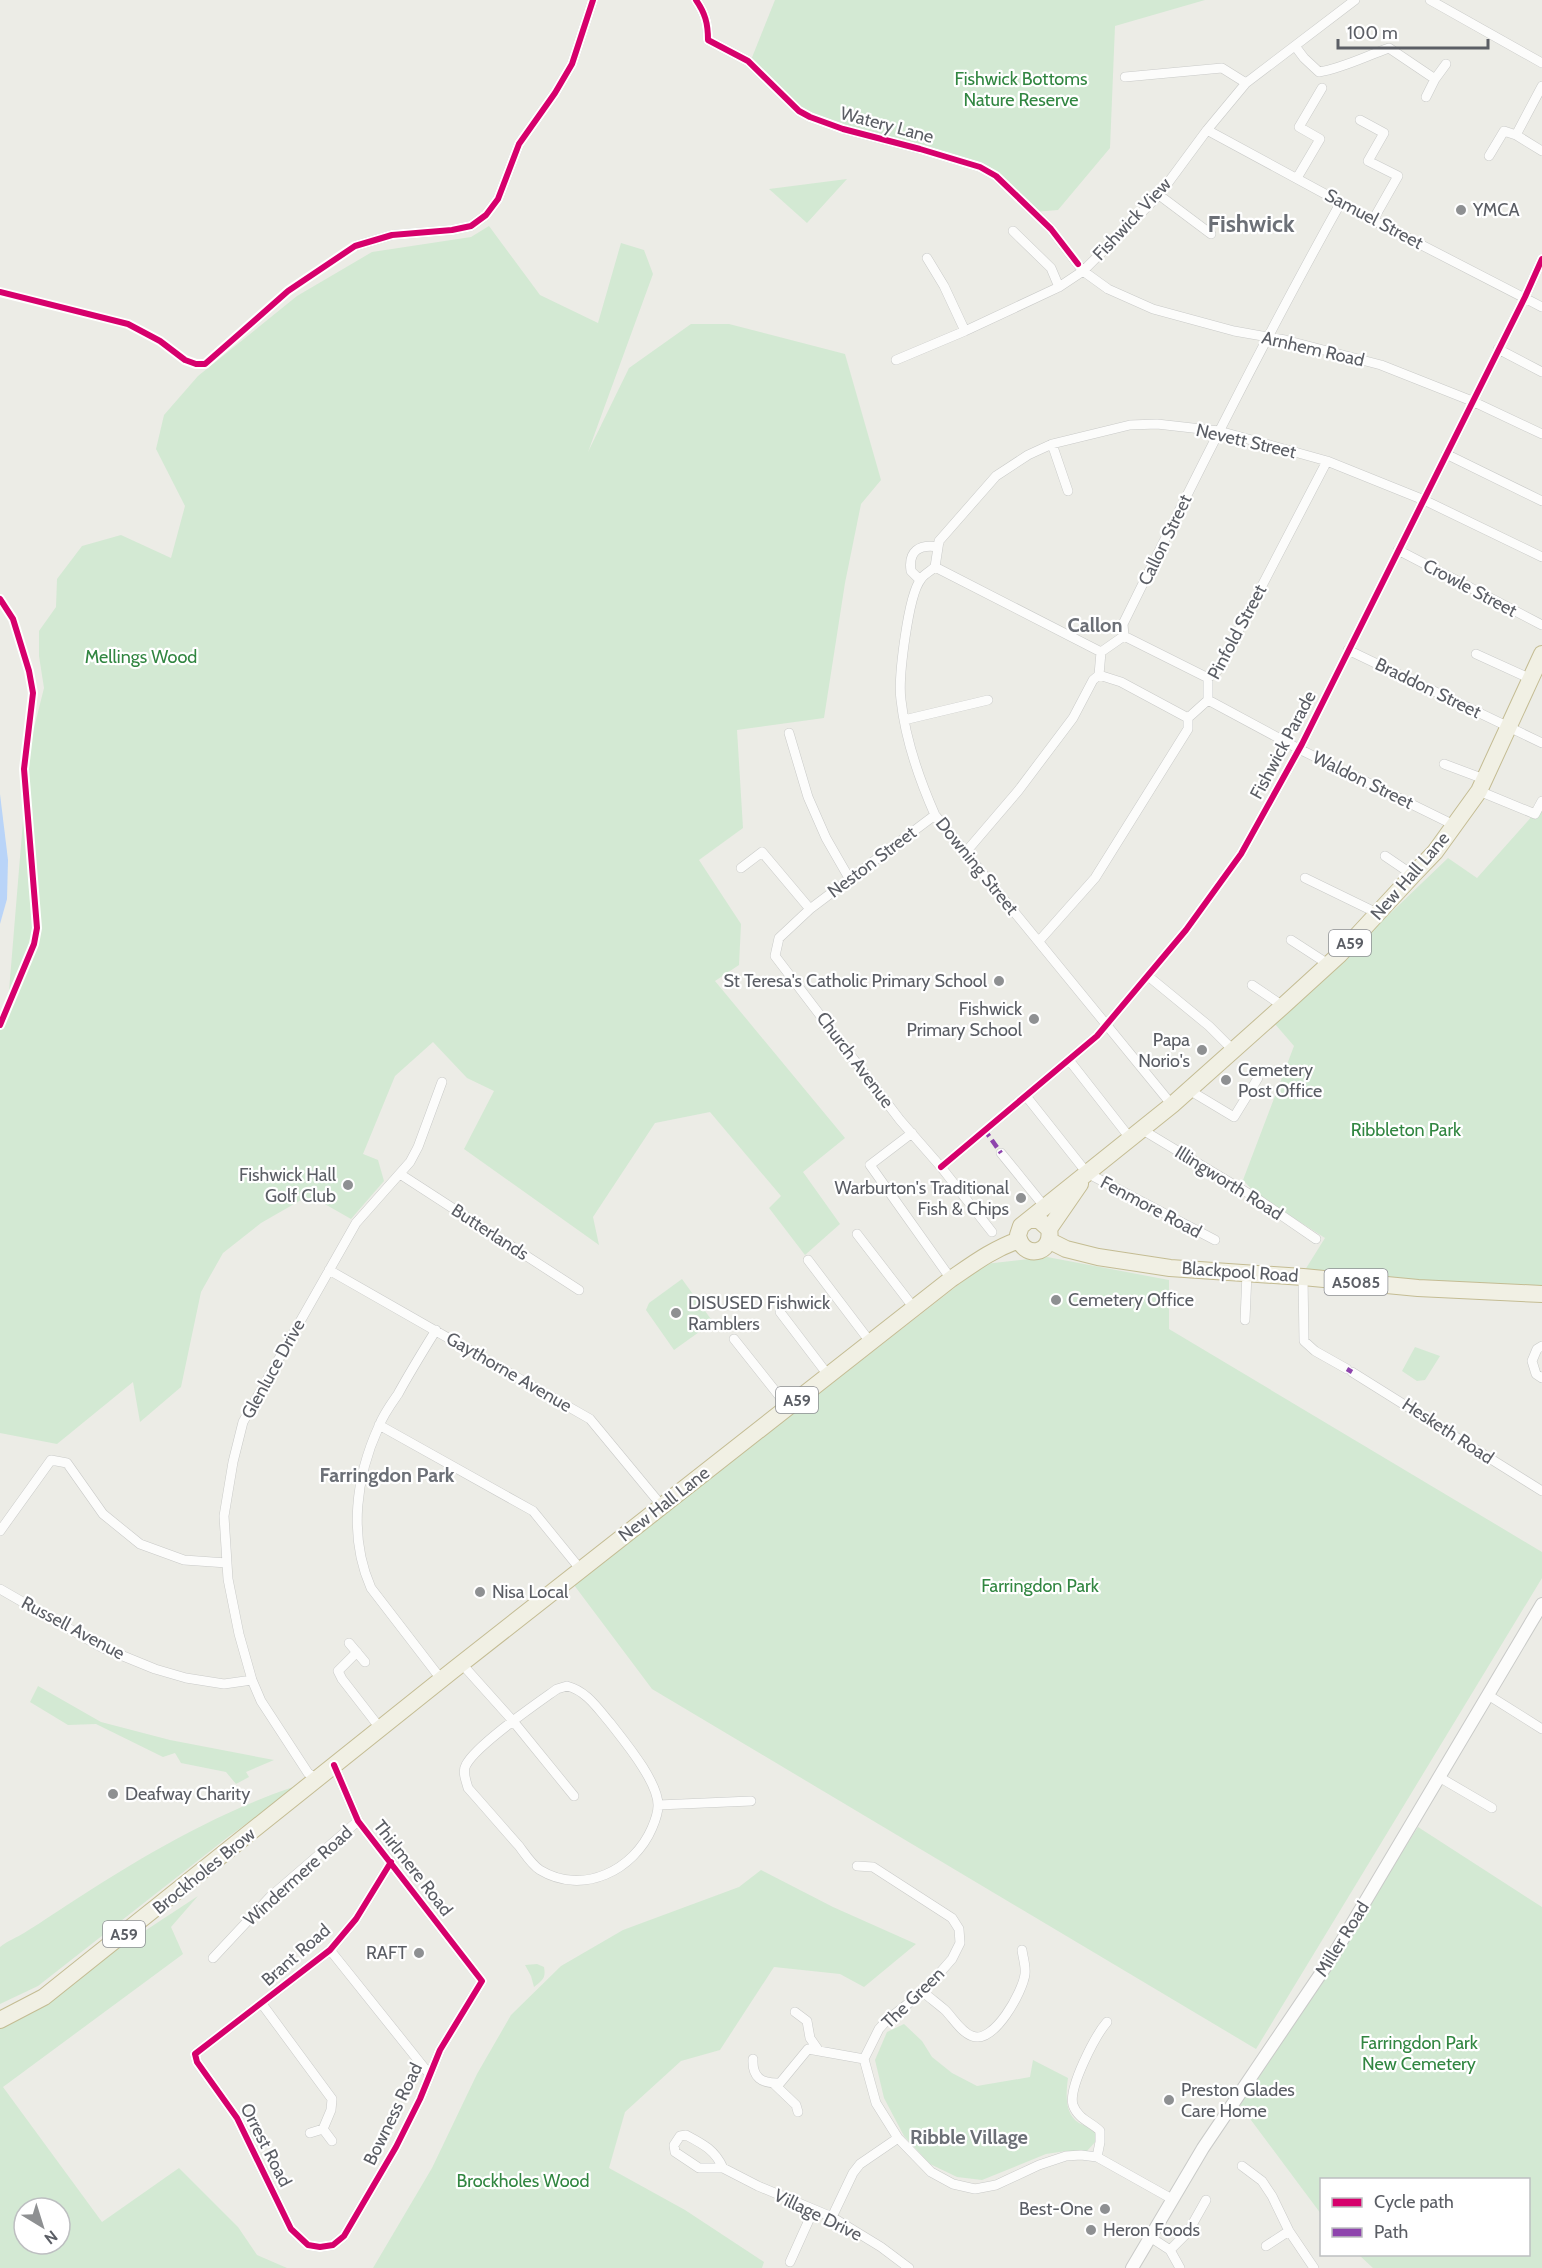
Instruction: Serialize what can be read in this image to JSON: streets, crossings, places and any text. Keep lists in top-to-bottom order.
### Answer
{
  "streets": {
    "highway": [
      "New Hall Lane",
      "A59",
      "Blackpool Road",
      "A5085",
      "Brockholes Brow"
    ],
    "street": [
      "Watery Lane",
      "Fishwick View",
      "Samuel Street",
      "Arnhem Road",
      "Nevett Street",
      "Callon Street",
      "Crowle Street",
      "Pinfold Street",
      "Braddon Street",
      "Fishwick Parade",
      "Waldon Street",
      "Neston Street",
      "Downing Street",
      "Church Avenue",
      "Illingworth Road",
      "Fenmore Road",
      "Butterlands",
      "Glenluce Drive",
      "Gaythorne Avenue",
      "Hesketh Road",
      "Russell Avenue",
      "Thirlmere Road",
      "Windermere Road",
      "Miller Road",
      "Brant Road",
      "The Green",
      "Bowness Road",
      "Orrest Road",
      "Village Drive"
    ]
  },
  "crossings": [
    ["Watery Lane", "Fishwick View"],
    ["Watery Lane", "Arnhem Road"],
    ["Fishwick View", "Samuel Street"],
    ["Fishwick View", "Arnhem Road"],
    ["Samuel Street", "Callon Street"],
    ["Samuel Street", "Fishwick Parade"],
    ["Arnhem Road", "Callon Street"],
    ["Arnhem Road", "Fishwick Parade"],
    ["Nevett Street", "Callon Street"],
    ["Nevett Street", "Pinfold Street"],
    ["Nevett Street", "Fishwick Parade"],
    ["Nevett Street", "Downing Street"],
    ["Crowle Street", "Fishwick Parade"],
    ["Pinfold Street", "Waldon Street"],
    ["Pinfold Street", "Downing Street"],
    ["Braddon Street", "Fishwick Parade"],
    ["Braddon Street", "New Hall Lane"],
    ["Fishwick Parade", "Waldon Street"],
    ["Fishwick Parade", "Downing Street"],
    ["Fishwick Parade", "Church Avenue"],
    ["Waldon Street", "New Hall Lane"],
    ["Neston Street", "Downing Street"],
    ["Neston Street", "Church Avenue"],
    ["Downing Street", "New Hall Lane"],
    ["New Hall Lane", "A59"],
    ["New Hall Lane", "Illingworth Road"],
    ["New Hall Lane", "Fenmore Road"],
    ["New Hall Lane", "Blackpool Road"],
    ["New Hall Lane", "Glenluce Drive"],
    ["New Hall Lane", "Gaythorne Avenue"],
    ["New Hall Lane", "Thirlmere Road"],
    ["New Hall Lane", "Brockholes Brow"],
    ["A59", "Blackpool Road"],
    ["Butterlands", "Glenluce Drive"],
    ["Blackpool Road", "Hesketh Road"],
    ["Glenluce Drive", "Gaythorne Avenue"],
    ["Glenluce Drive", "Russell Avenue"],
    ["Glenluce Drive", "Brockholes Brow"],
    ["Thirlmere Road", "Windermere Road"],
    ["Thirlmere Road", "Brant Road"],
    ["Thirlmere Road", "Bowness Road"],
    ["Brant Road", "Orrest Road"],
    ["Bowness Road", "Orrest Road"]
  ],
  "districts": [
    "Fishwick",
    "Callon",
    "Farringdon Park",
    "Ribble Village"
  ],
  "parks": [
    "Fishwick Bottoms Nature Reserve",
    "Mellings Wood",
    "Ribbleton Park",
    "Farringdon Park",
    "Farringdon Park New Cemetery",
    "Brockholes Wood"
  ],
  "places": [
    "YMCA",
    "St Teresa's Catholic Primary School",
    "Fishwick Primary School",
    "Papa Norio's",
    "Cemetery Post Office",
    "Fishwick Hall Golf Club",
    "Warburton's Traditional Fish & Chips",
    "Cemetery Office",
    "DISUSED Fishwick Ramblers",
    "Nisa Local",
    "Deafway Charity",
    "RAFT",
    "Preston Glades Care Home",
    "Best-One",
    "Heron Foods"
  ],
  "legend": ["Cycle path", "Path"],
  "scale_bar": "100 m",
  "north": "bottom right"
}
